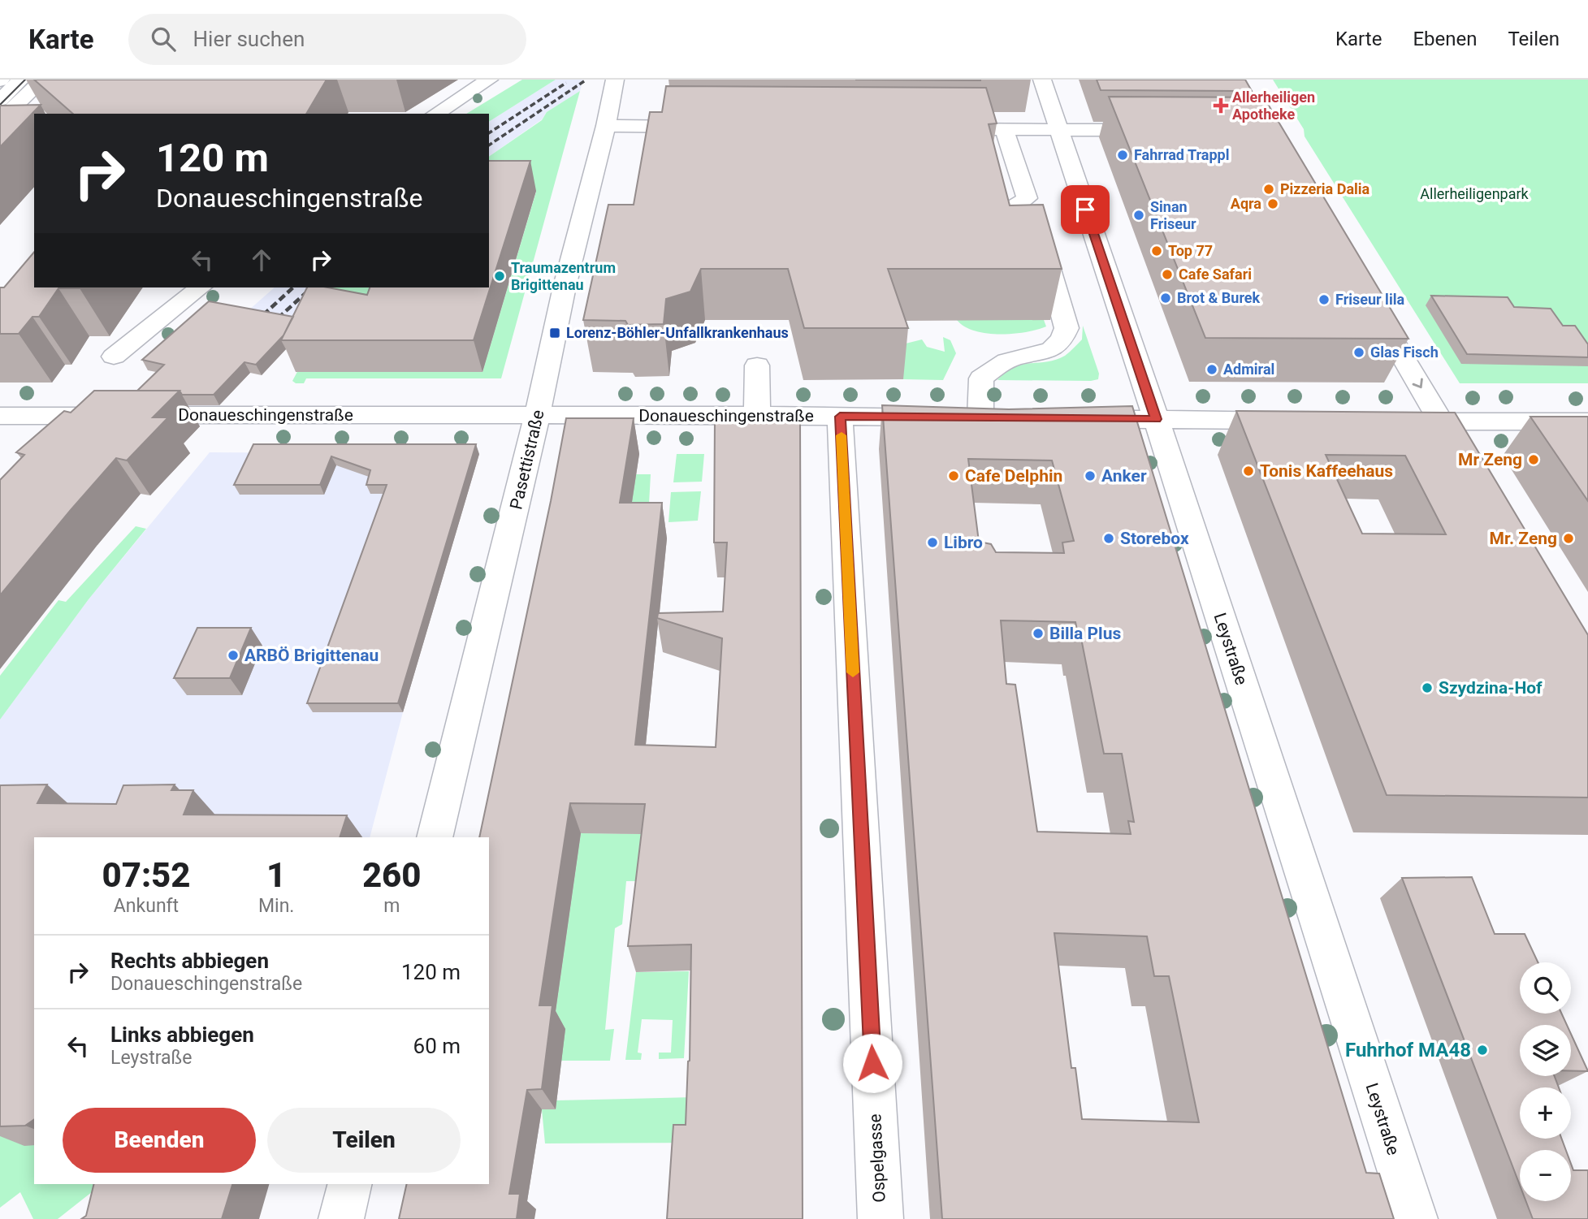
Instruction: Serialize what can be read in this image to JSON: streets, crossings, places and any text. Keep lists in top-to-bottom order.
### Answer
{
  "streets": {
    "street": [
      "Donaueschingenstraße",
      "Pasettistraße",
      "Leystraße",
      "Ospelgasse"
    ]
  },
  "crossings": [
    ["Donaueschingenstraße", "Pasettistraße"],
    ["Donaueschingenstraße", "Ospelgasse"]
  ],
  "parks": ["Allerheiligenpark"],
  "places": {
    "health": ["Allerheiligen Apotheke"],
    "other": [
      "Fahrrad Trappl",
      "Pizzeria Dalia",
      "Aqra",
      "Sinan Friseur",
      "Top 77",
      "Cafe Safari",
      "Traumazentrum Brigittenau",
      "Brot & Burek",
      "Friseur lila",
      "Glas Fisch",
      "Admiral",
      "Mr Zeng",
      "Tonis Kaffeehaus",
      "Cafe Delphin",
      "Anker",
      "Storebox",
      "Mr. Zeng",
      "Libro",
      "Billa Plus",
      "ARBÖ Brigittenau",
      "Szydzina-Hof",
      "Fuhrhof MA48"
    ],
    "transit": ["Lorenz-Böhler-Unfallkrankenhaus"]
  },
  "page": {
    "header": "Karte",
    "search": "Hier suchen",
    "nav": ["Karte", "Ebenen", "Teilen"],
    "turn": ["120 m", "Donaueschingenstraße"],
    "eta": [
      "07:52",
      "Ankunft",
      "1",
      "Min.",
      "260",
      "m"
    ],
    "list": [
      {
        "name": "Rechts abbiegen",
        "note": "Donaueschingenstraße",
        "value": "120 m"
      },
      {
        "name": "Links abbiegen",
        "note": "Leystraße",
        "value": "60 m"
      }
    ],
    "map_buttons": ["+", "−"],
    "buttons": ["Beenden", "Teilen"]
  }
}
